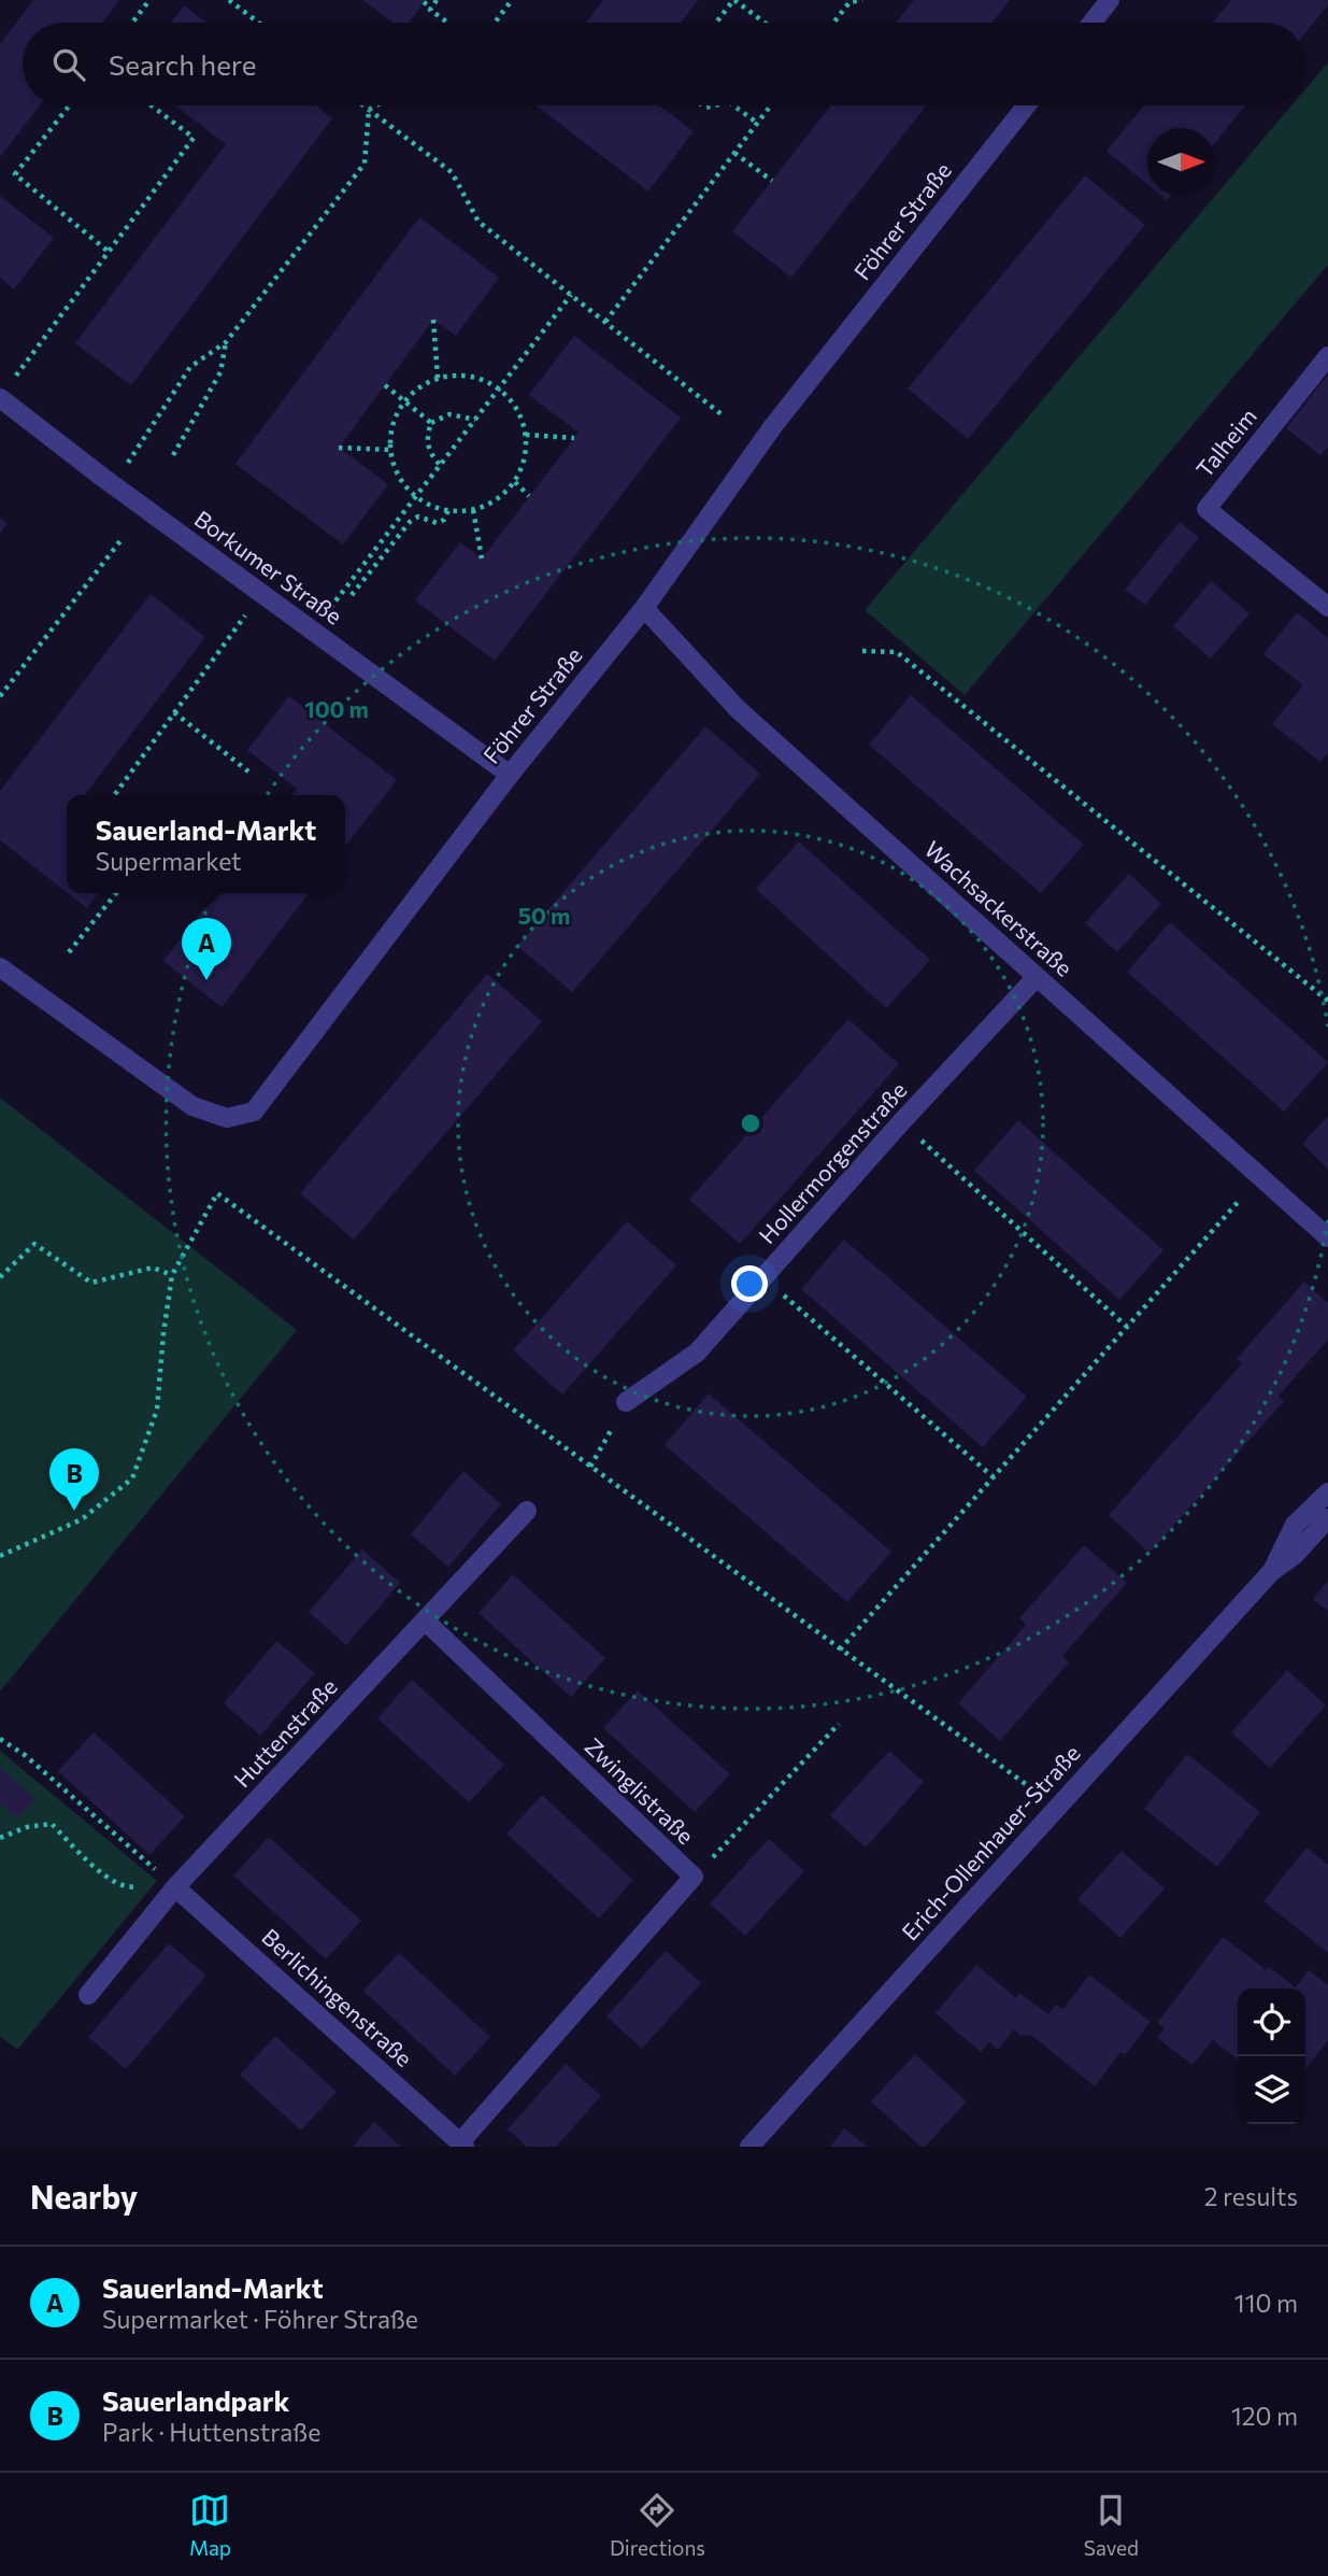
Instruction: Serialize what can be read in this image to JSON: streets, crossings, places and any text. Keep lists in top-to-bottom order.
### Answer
{
  "streets": {
    "street": [
      "Föhrer Straße",
      "Talheim",
      "Borkumer Straße",
      "Wachsackerstraße",
      "Hollermorgenstraße",
      "Huttenstraße",
      "Zwinglistraße",
      "Erich-Ollenhauer-Straße",
      "Berlichingenstraße"
    ]
  },
  "crossings": [
    ["Föhrer Straße", "Borkumer Straße"],
    ["Föhrer Straße", "Wachsackerstraße"],
    ["Wachsackerstraße", "Hollermorgenstraße"],
    ["Huttenstraße", "Zwinglistraße"],
    ["Huttenstraße", "Berlichingenstraße"],
    ["Zwinglistraße", "Berlichingenstraße"]
  ],
  "north": "right",
  "page": {
    "search": "Search here",
    "popup": ["Sauerland-Markt", "Supermarket"],
    "pins": ["A", "B"],
    "heading": ["Nearby", "2 results"],
    "list": [
      {
        "mark": "A",
        "name": "Sauerland-Markt",
        "note": "Supermarket · Föhrer Straße",
        "value": "110 m"
      },
      {
        "mark": "B",
        "name": "Sauerlandpark",
        "note": "Park · Huttenstraße",
        "value": "120 m"
      }
    ],
    "nav": ["Map", "Directions", "Saved"]
  },
  "rings": ["100 m", "50 m"]
}
